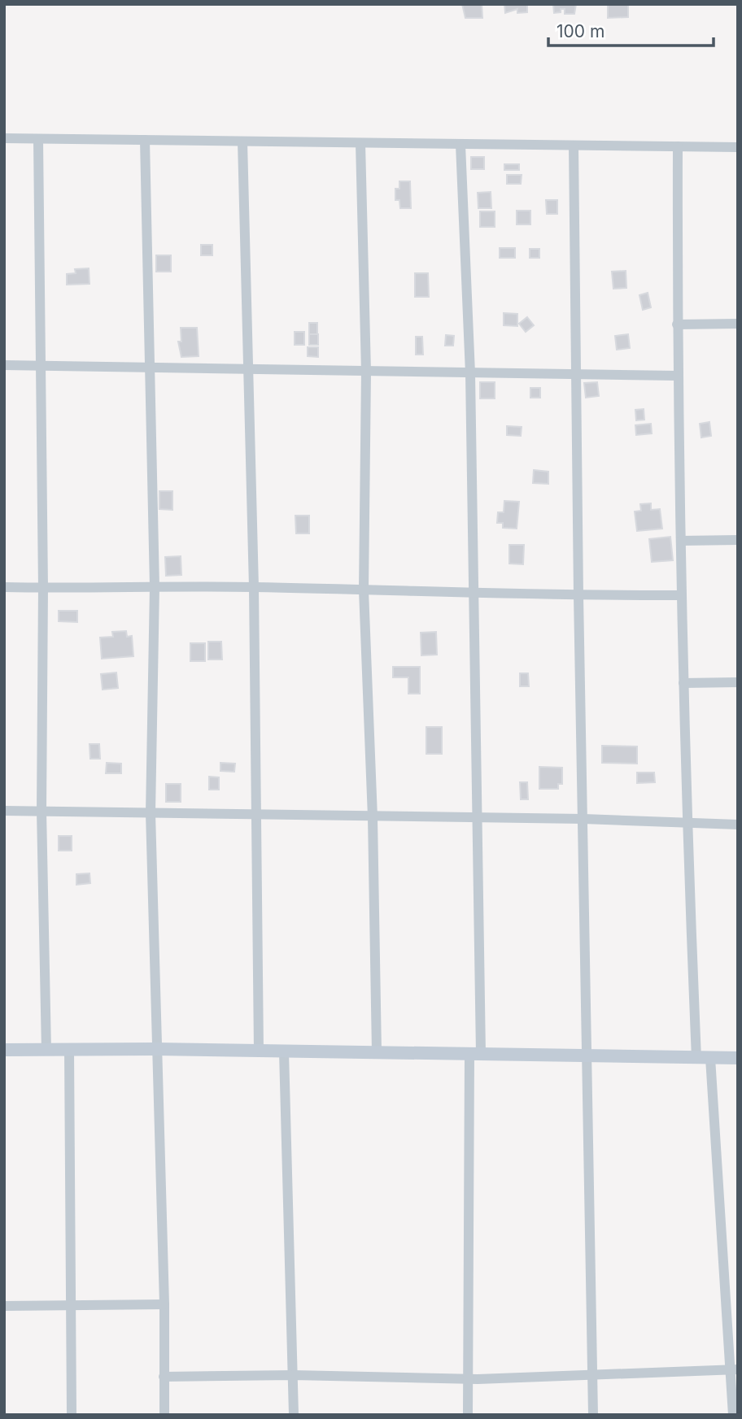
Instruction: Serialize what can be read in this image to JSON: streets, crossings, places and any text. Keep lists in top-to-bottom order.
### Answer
{
  "scale_bar": "100 m"
}
